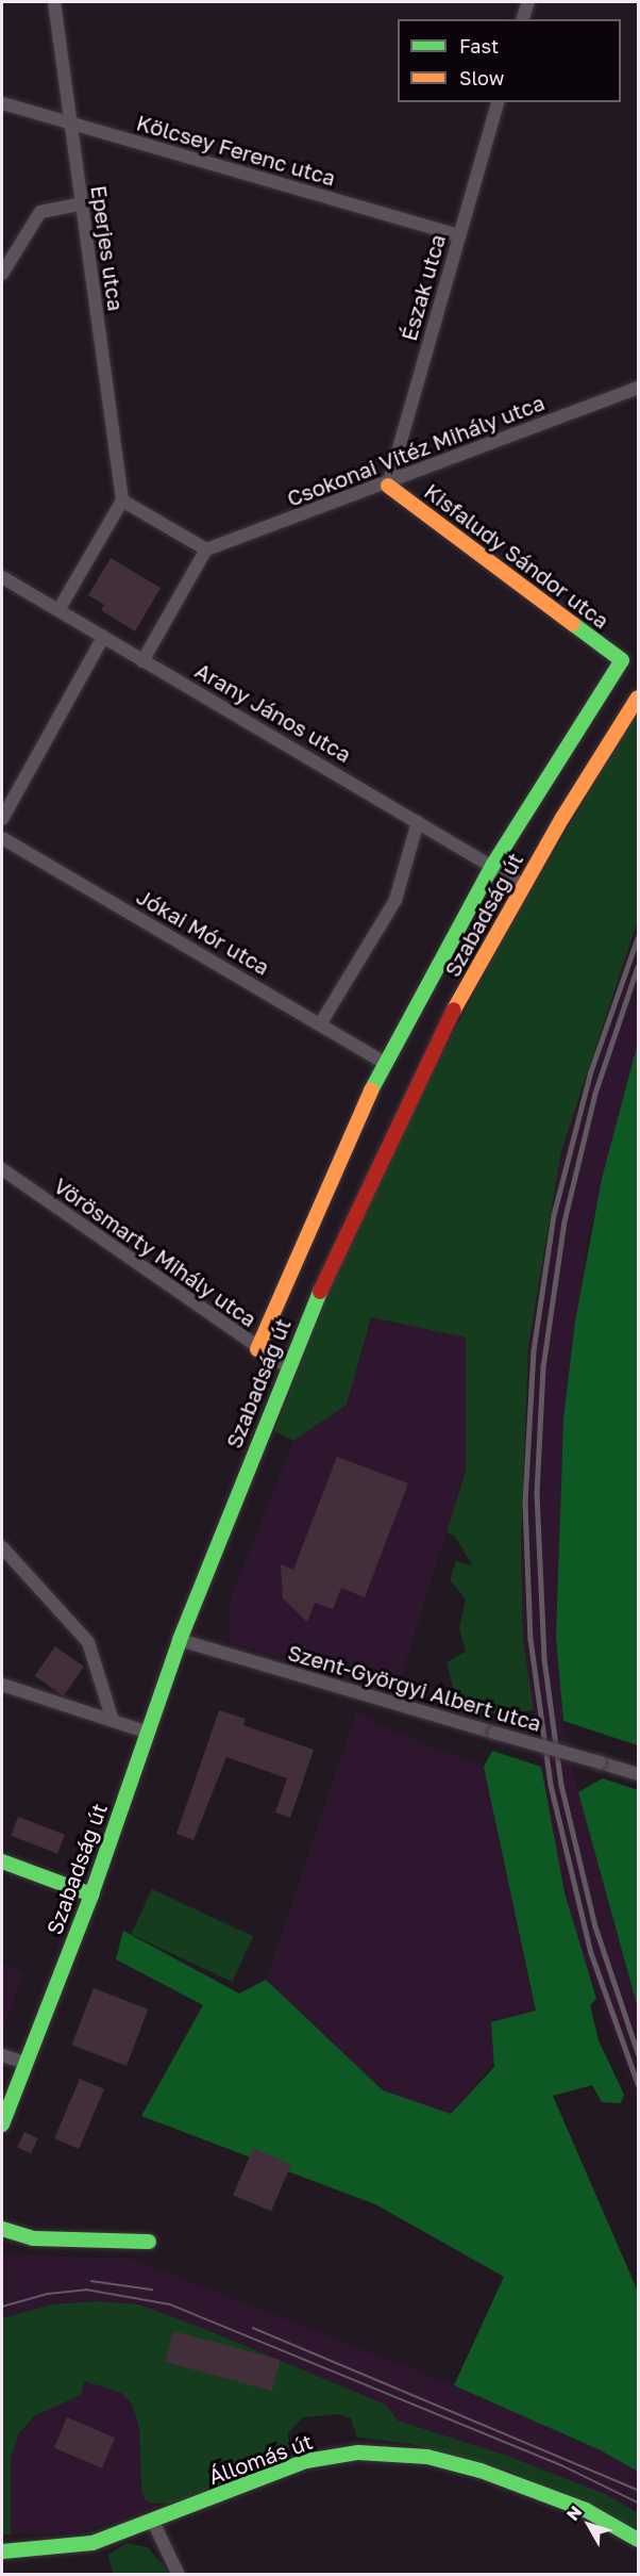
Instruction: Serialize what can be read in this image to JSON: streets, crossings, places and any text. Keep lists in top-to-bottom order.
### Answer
{
  "streets": {
    "main road": ["Kisfaludy Sándor utca", "Szabadság út", "Állomás út"],
    "street": [
      "Kölcsey Ferenc utca",
      "Eperjes utca",
      "Észak utca",
      "Csokonai Vitéz Mihály utca",
      "Arany János utca",
      "Jókai Mór utca",
      "Vörösmarty Mihály utca",
      "Szent-Györgyi Albert utca"
    ]
  },
  "crossings": [
    ["Kölcsey Ferenc utca", "Eperjes utca"],
    ["Kölcsey Ferenc utca", "Észak utca"],
    ["Észak utca", "Csokonai Vitéz Mihály utca"],
    ["Észak utca", "Kisfaludy Sándor utca"],
    ["Csokonai Vitéz Mihály utca", "Kisfaludy Sándor utca"],
    ["Kisfaludy Sándor utca", "Szabadság út"],
    ["Arany János utca", "Szabadság út"],
    ["Szabadság út", "Jókai Mór utca"],
    ["Szabadság út", "Vörösmarty Mihály utca"],
    ["Szabadság út", "Szent-Györgyi Albert utca"]
  ],
  "legend": ["Fast", "Slow"],
  "north": "top left"
}
